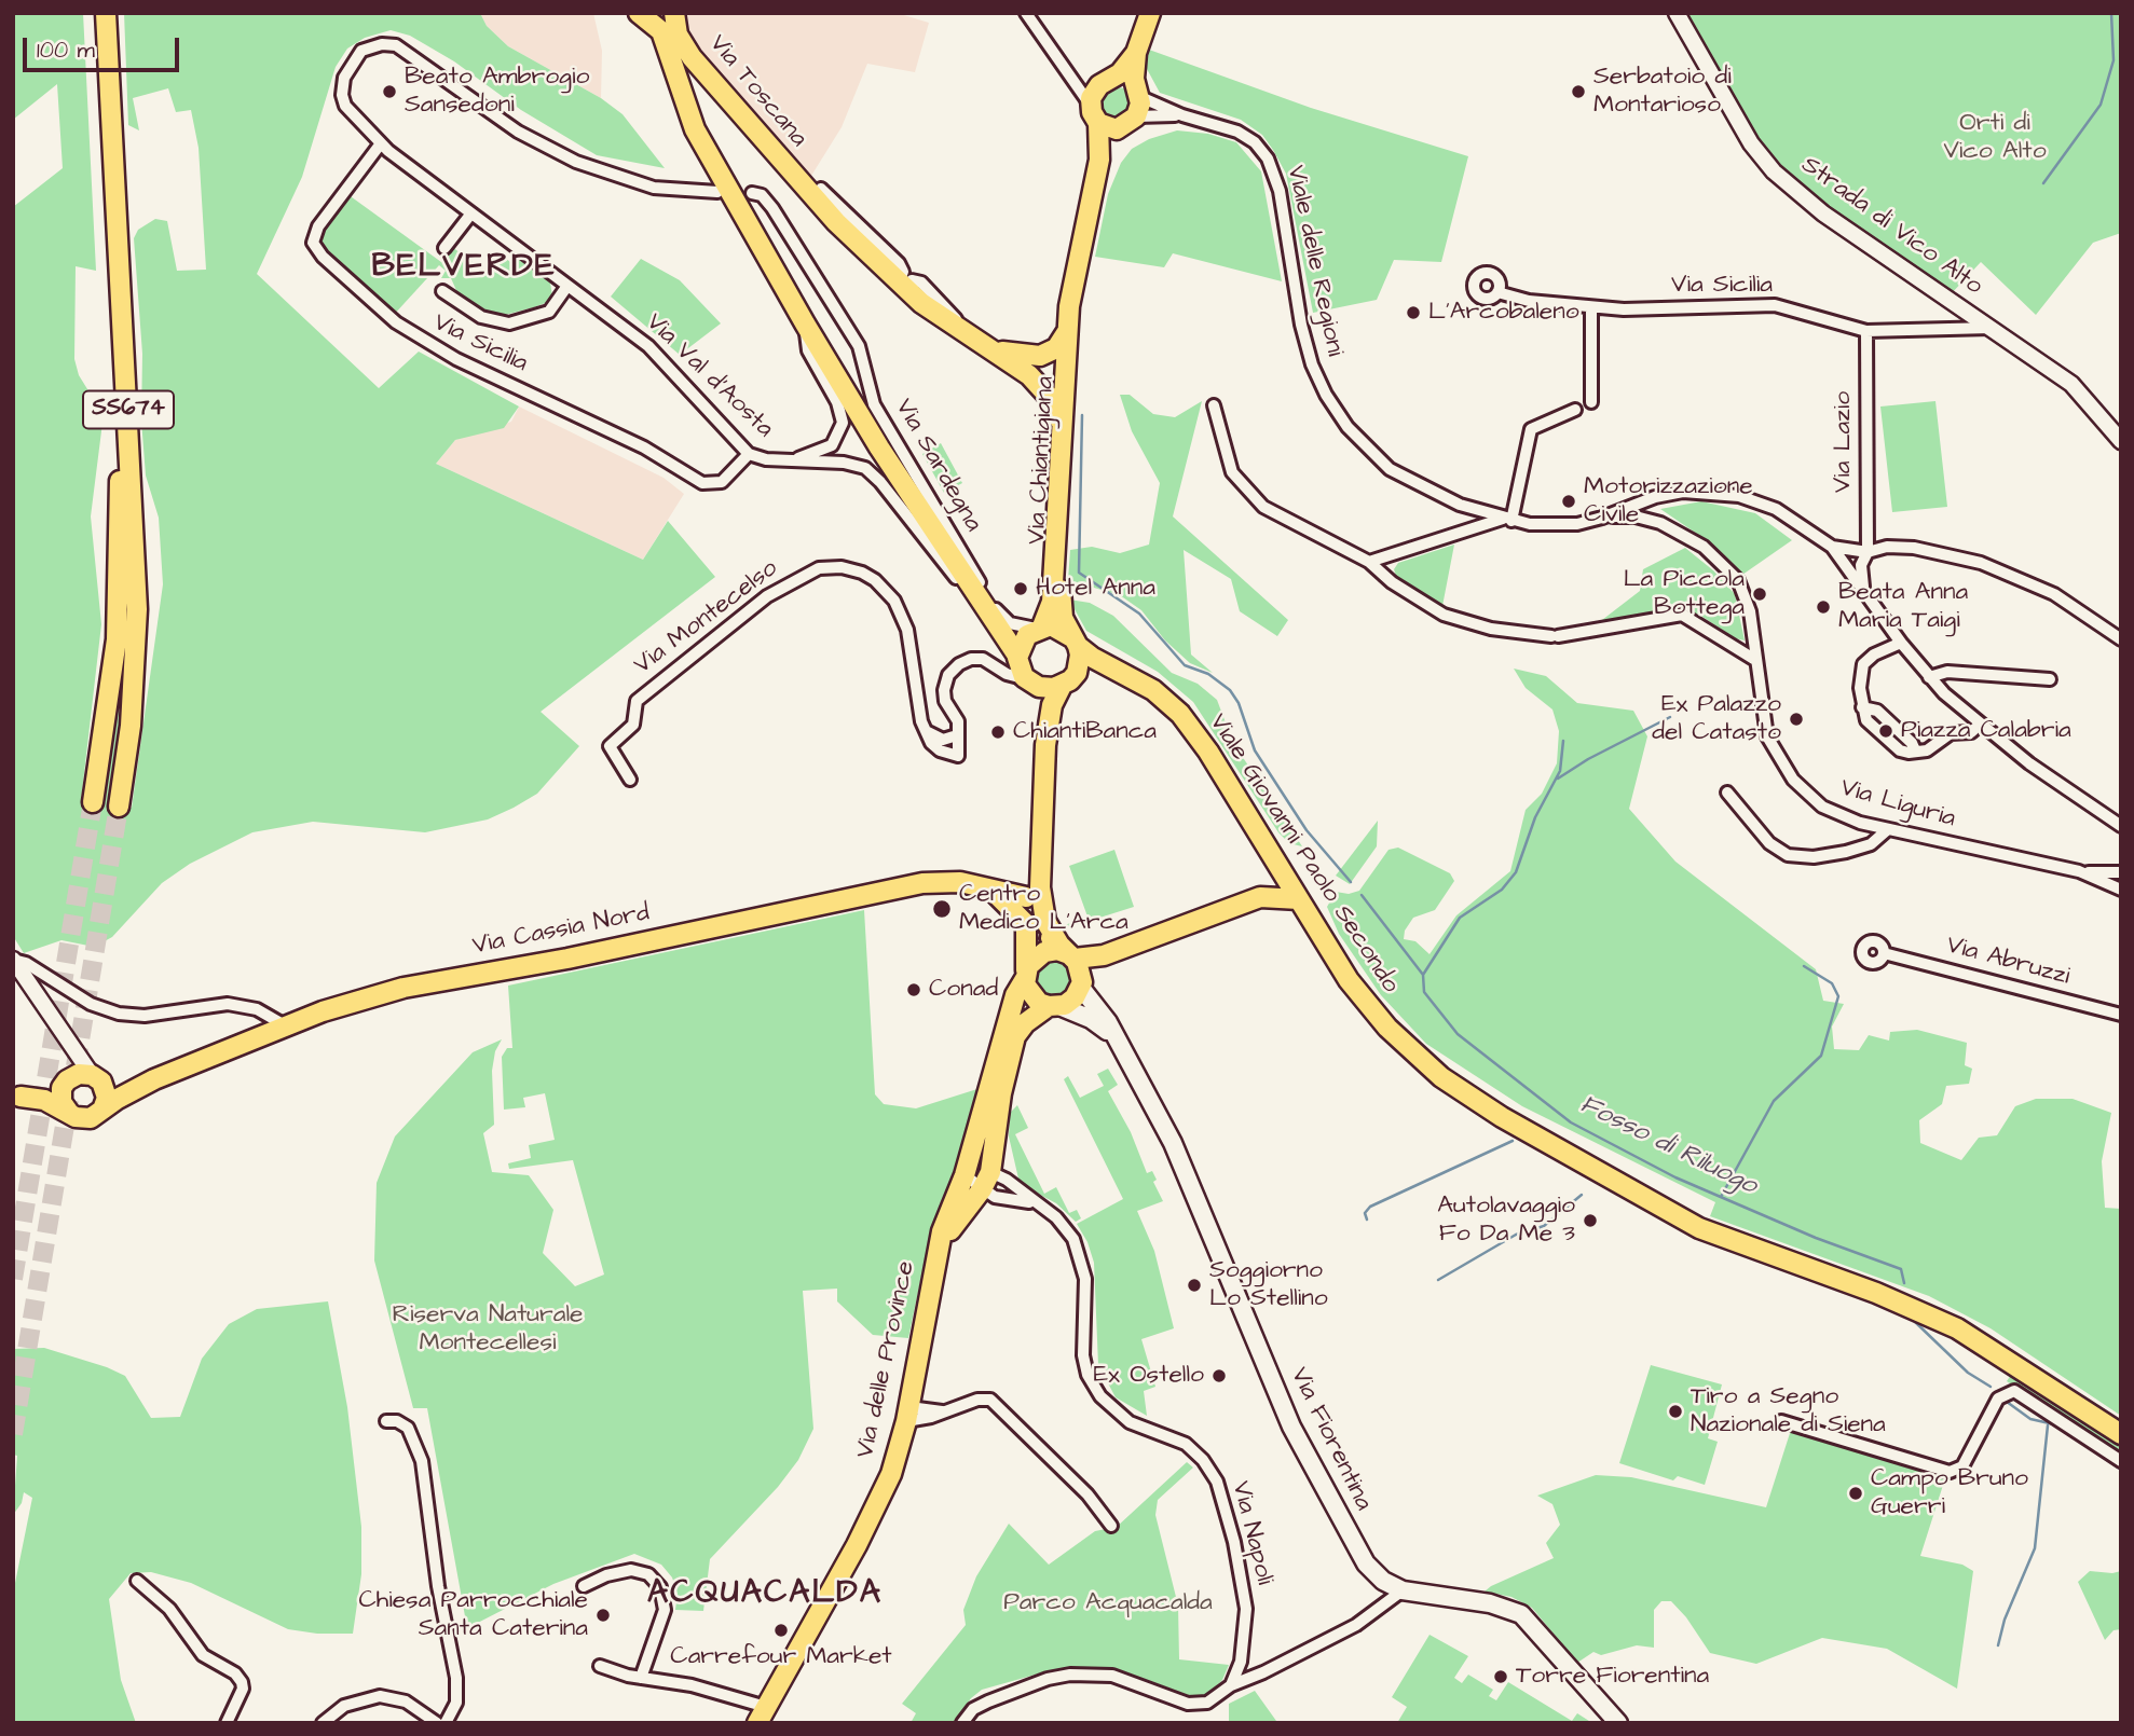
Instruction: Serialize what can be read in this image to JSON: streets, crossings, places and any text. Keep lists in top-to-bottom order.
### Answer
{
  "streets": {
    "main road": [
      "Via Toscana",
      "SS674",
      "Via Chiantigiana",
      "Viale Giovanni Paolo Secondo",
      "Via Cassia Nord",
      "Via delle Province",
      "Via Fiorentina"
    ],
    "street": [
      "Strada di Vico Alto",
      "Viale delle Regioni",
      "Via Sicilia",
      "Via Val d'Aosta",
      "Via Lazio",
      "Via Sardegna",
      "Via Montecelso",
      "Via Liguria",
      "Via Abruzzi",
      "Via Napoli"
    ]
  },
  "crossings": [
    ["Via Toscana", "Via Chiantigiana"],
    ["Strada di Vico Alto", "Via Sicilia"],
    ["Viale delle Regioni", "Via Lazio"],
    ["Viale delle Regioni", "Via Chiantigiana"],
    ["Viale delle Regioni", "Via Liguria"],
    ["Via Sicilia", "Via Val d'Aosta"],
    ["Via Sicilia", "Via Lazio"],
    ["Via Chiantigiana", "Via Sardegna"],
    ["Via Chiantigiana", "Viale Giovanni Paolo Secondo"],
    ["Via Chiantigiana", "Via Cassia Nord"],
    ["Via Chiantigiana", "Via Fiorentina"],
    ["Via Sardegna", "Viale Giovanni Paolo Secondo"],
    ["Via Cassia Nord", "Via Fiorentina"],
    ["Via delle Province", "Via Fiorentina"],
    ["Via delle Province", "Via Napoli"]
  ],
  "districts": ["BELVERDE", "ACQUACALDA"],
  "water": ["Fosso di Riluogo"],
  "parks": ["Orti di Vico Alto", "Riserva Naturale Montecellesi", "Parco Acquacalda"],
  "places": [
    "Beato Ambrogio Sansedoni",
    "Serbatoio di Montarioso",
    "L'Arcobaleno",
    "Motorizzazione Civile",
    "Hotel Anna",
    "La Piccola Bottega",
    "Beata Anna Maria Taigi",
    "Ex Palazzo del Catasto",
    "Piazza Calabria",
    "ChiantiBanca",
    "Centro Medico L'Arca",
    "Conad",
    "Autolavaggio Fo Da Me 3",
    "Soggiorno Lo Stellino",
    "Ex Ostello",
    "Tiro a Segno Nazionale di Siena",
    "Campo Bruno Guerri",
    "Chiesa Parrocchiale Santa Caterina",
    "Carrefour Market",
    "Torre Fiorentina"
  ],
  "scale_bar": "100 m"
}
